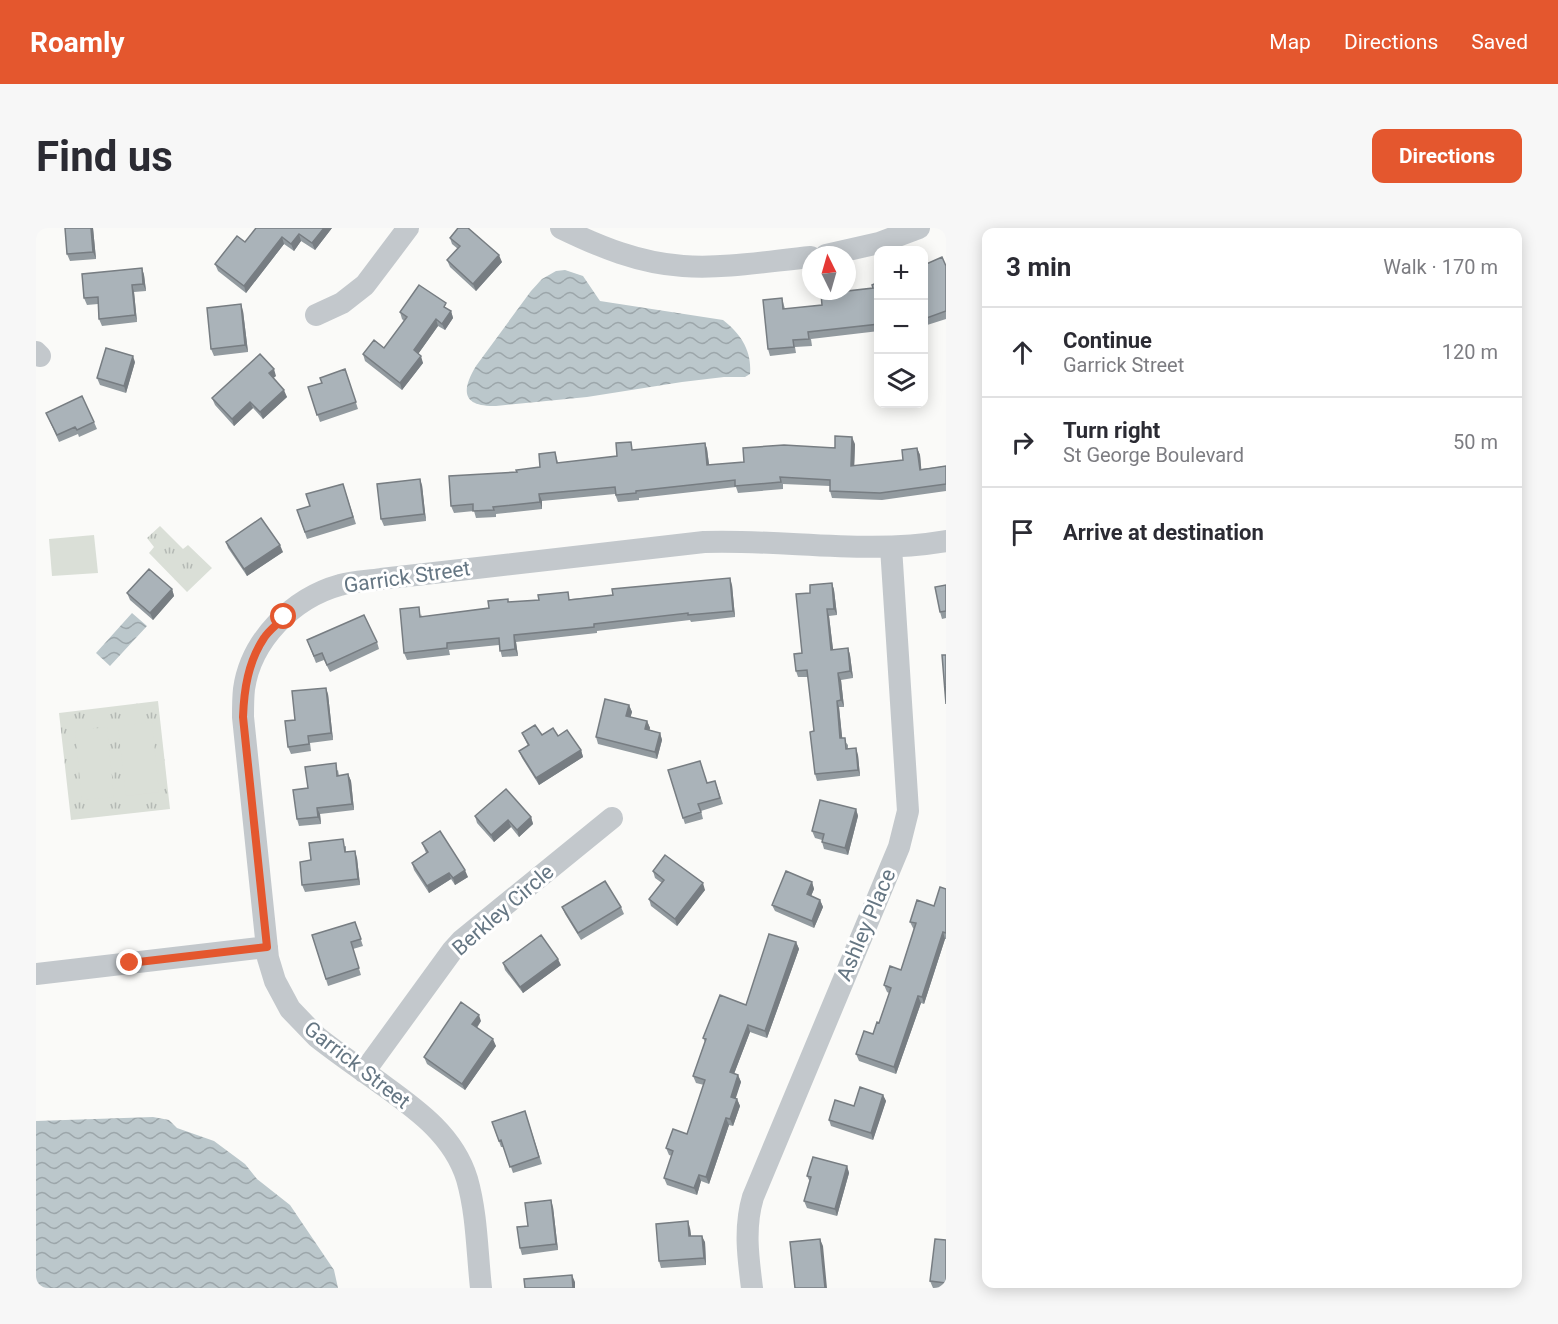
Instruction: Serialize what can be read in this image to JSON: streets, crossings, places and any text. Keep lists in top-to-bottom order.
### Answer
{
  "streets": {
    "street": ["Garrick Street", "Berkley Circle", "Ashley Place"]
  },
  "crossings": [
    ["Garrick Street", "Berkley Circle"],
    ["Garrick Street", "Ashley Place"]
  ],
  "north": "top",
  "page": {
    "header": "Roamly",
    "nav": ["Map", "Directions", "Saved"],
    "buttons": "Directions",
    "title": "Find us",
    "heading": ["3 min", "Walk · 170 m"],
    "map_buttons": ["+", "−"],
    "list": [
      ["Continue", "Garrick Street", "120 m"],
      ["Turn right", "St George Boulevard", "50 m"],
      "Arrive at destination"
    ]
  }
}
